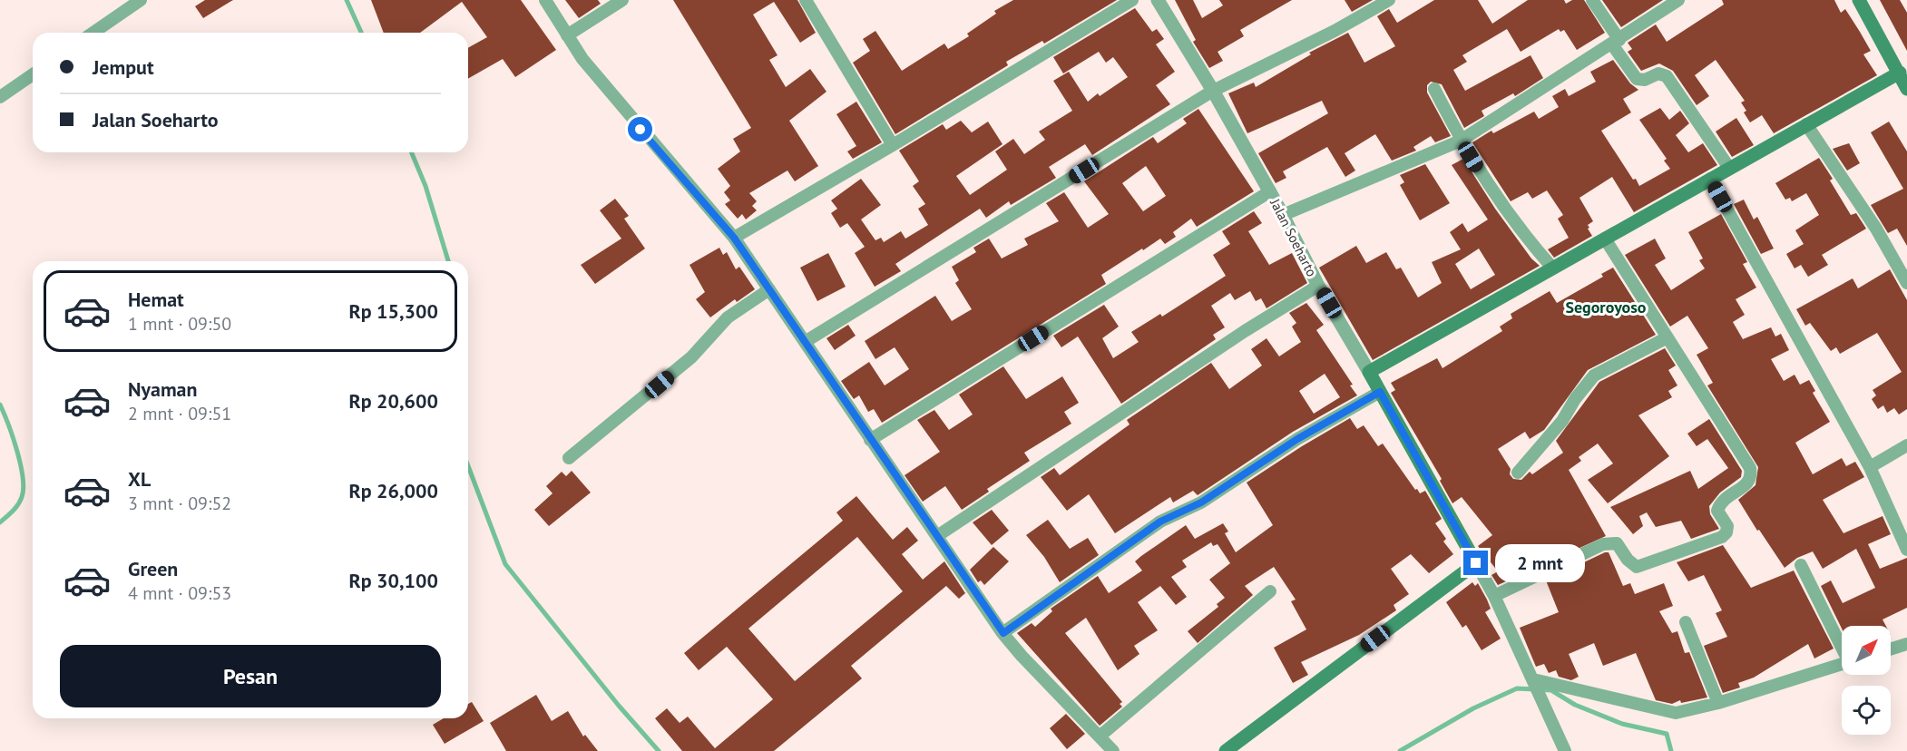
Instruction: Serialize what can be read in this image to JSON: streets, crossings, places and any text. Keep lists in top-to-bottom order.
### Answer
{
  "streets": {
    "main road": ["Jalan Soeharto"]
  },
  "districts": ["Segoroyoso"],
  "north": "top right",
  "page": {
    "banner": ["Jemput", "Jalan Soeharto"],
    "list": [
      {
        "name": "Hemat",
        "note": "1 mnt · 09:50",
        "value": "Rp 15,300"
      },
      {
        "name": "Nyaman",
        "note": "2 mnt · 09:51",
        "value": "Rp 20,600"
      },
      {
        "name": "XL",
        "note": "3 mnt · 09:52",
        "value": "Rp 26,000"
      },
      {
        "name": "Green",
        "note": "4 mnt · 09:53",
        "value": "Rp 30,100"
      }
    ],
    "bubble": "2 mnt",
    "buttons": "Pesan"
  }
}
